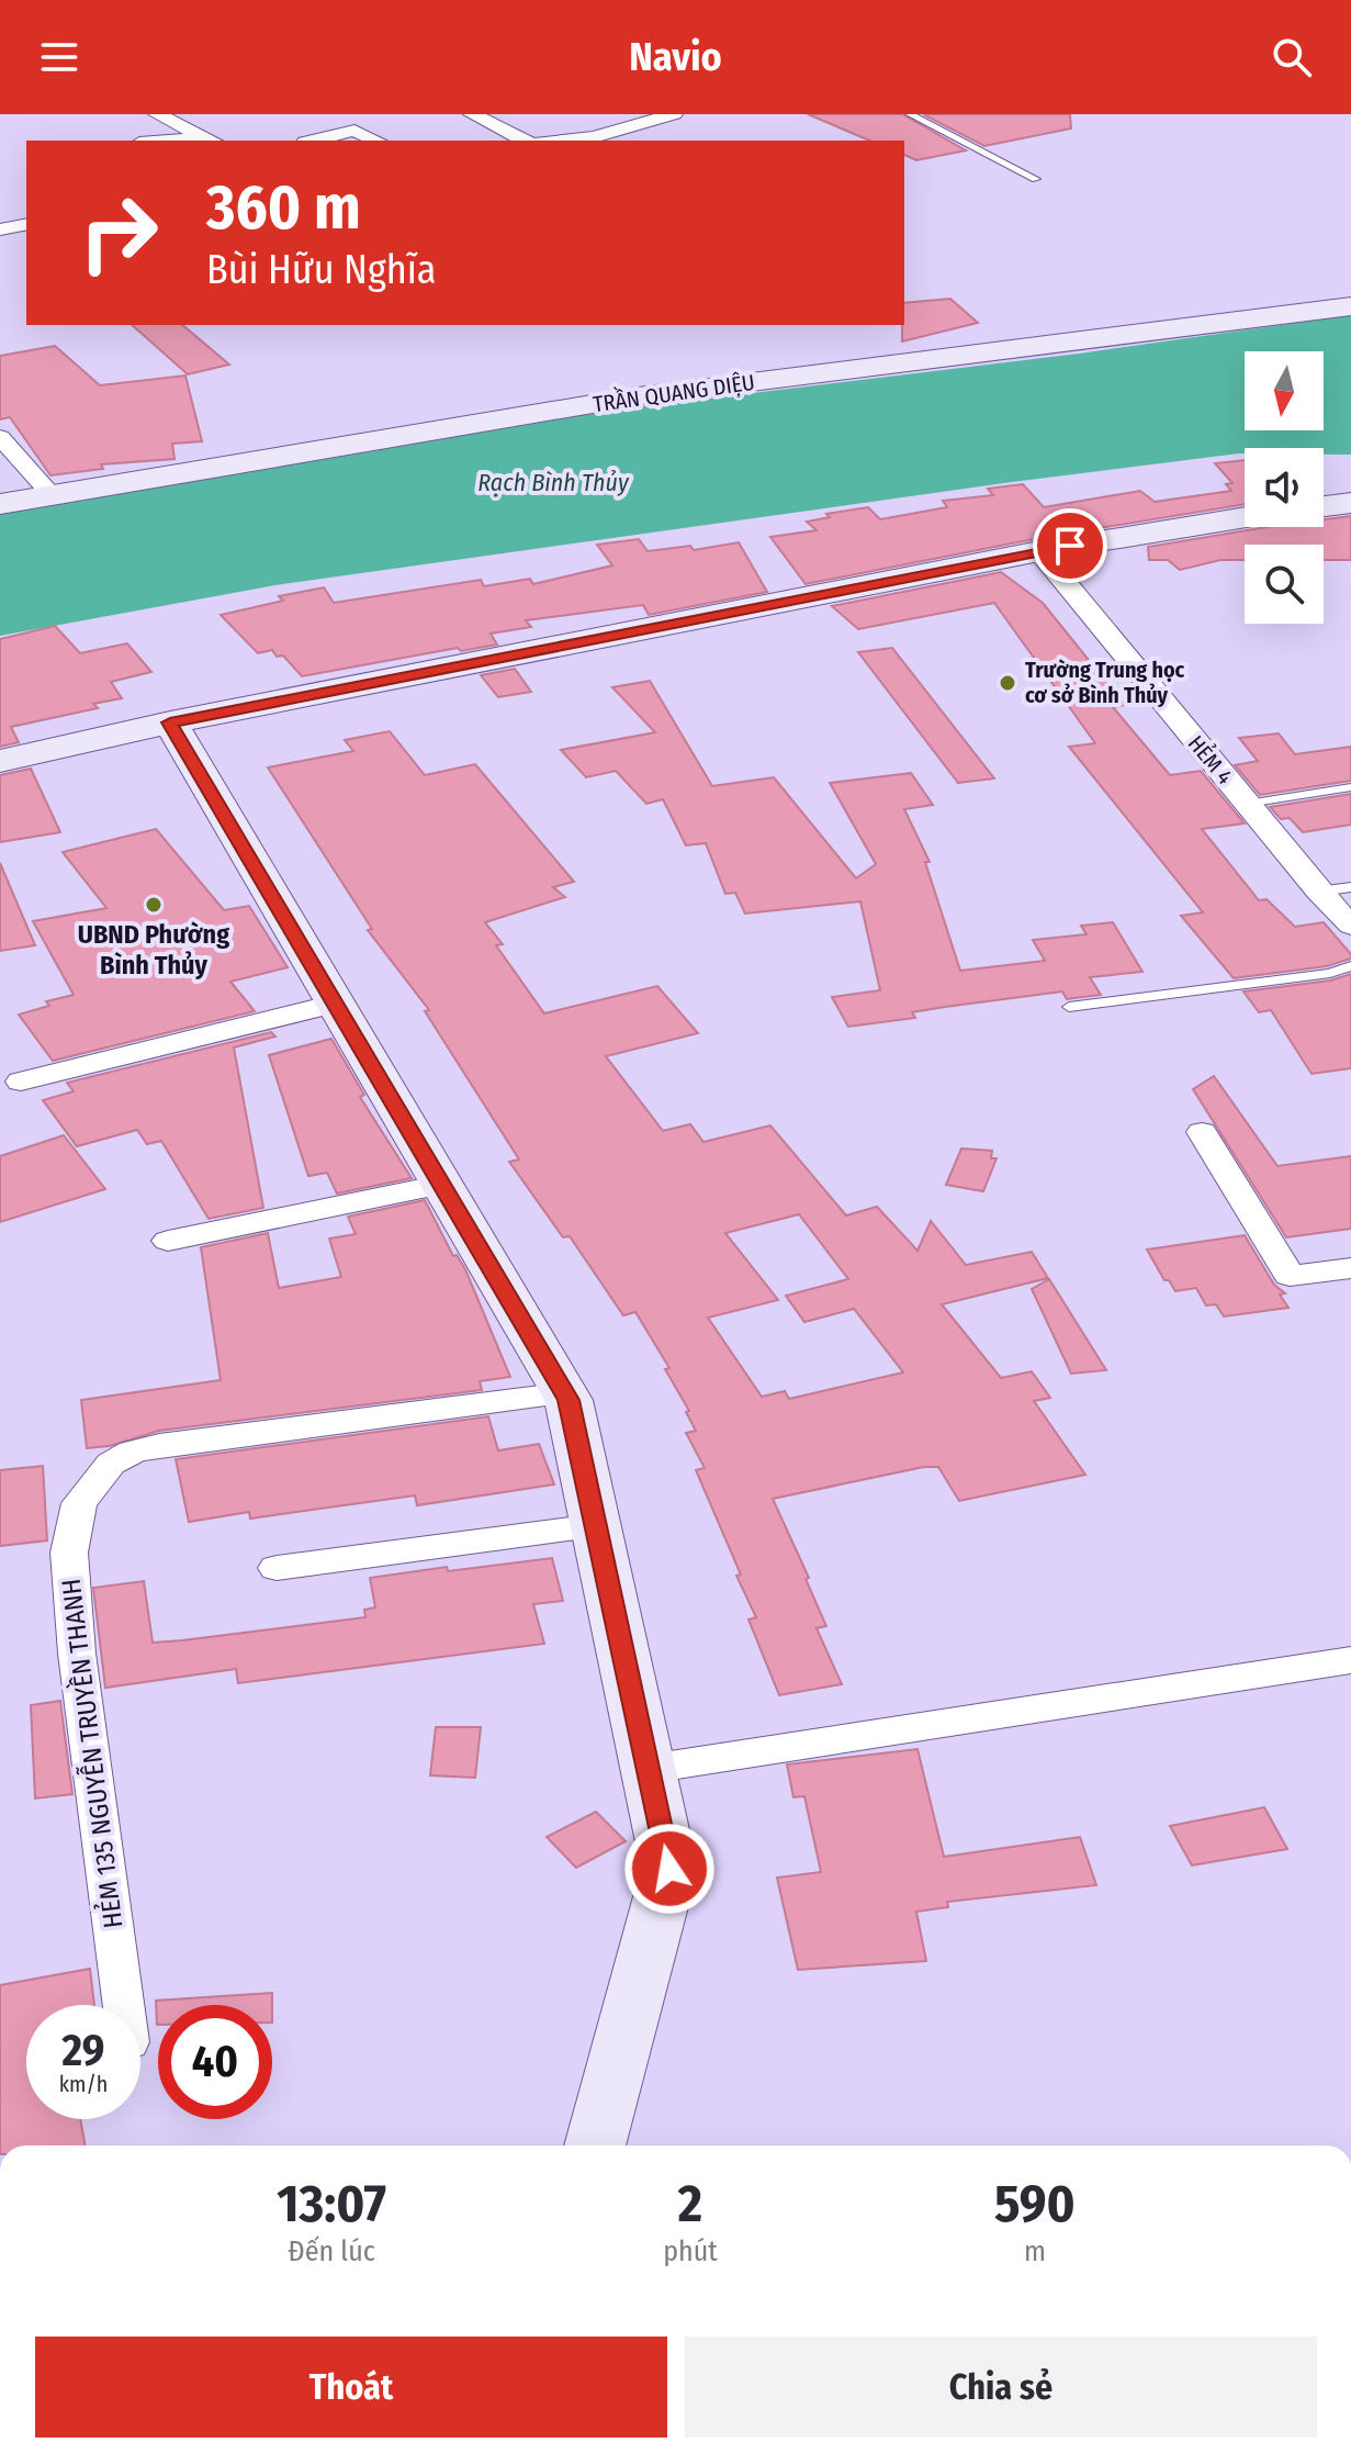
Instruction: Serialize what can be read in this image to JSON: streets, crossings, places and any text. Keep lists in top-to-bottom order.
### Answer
{
  "streets": {
    "street": ["TRẦN QUANG DIỆU", "HẺM 4", "HẺM 135 NGUYỄN TRUYỀN THANH"]
  },
  "water": ["Rạch Bình Thủy"],
  "places": ["Trường Trung học cơ sở Bình Thủy", "UBND Phường Bình Thủy"],
  "north": "bottom",
  "page": {
    "header": "Navio",
    "turn": ["360 m", "Bùi Hữu Nghĩa"],
    "speed": "29 km/h",
    "limit": "40",
    "eta": [
      "13:07",
      "Đến lúc",
      "2",
      "phút",
      "590",
      "m"
    ],
    "buttons": ["Thoát", "Chia sẻ"]
  }
}
